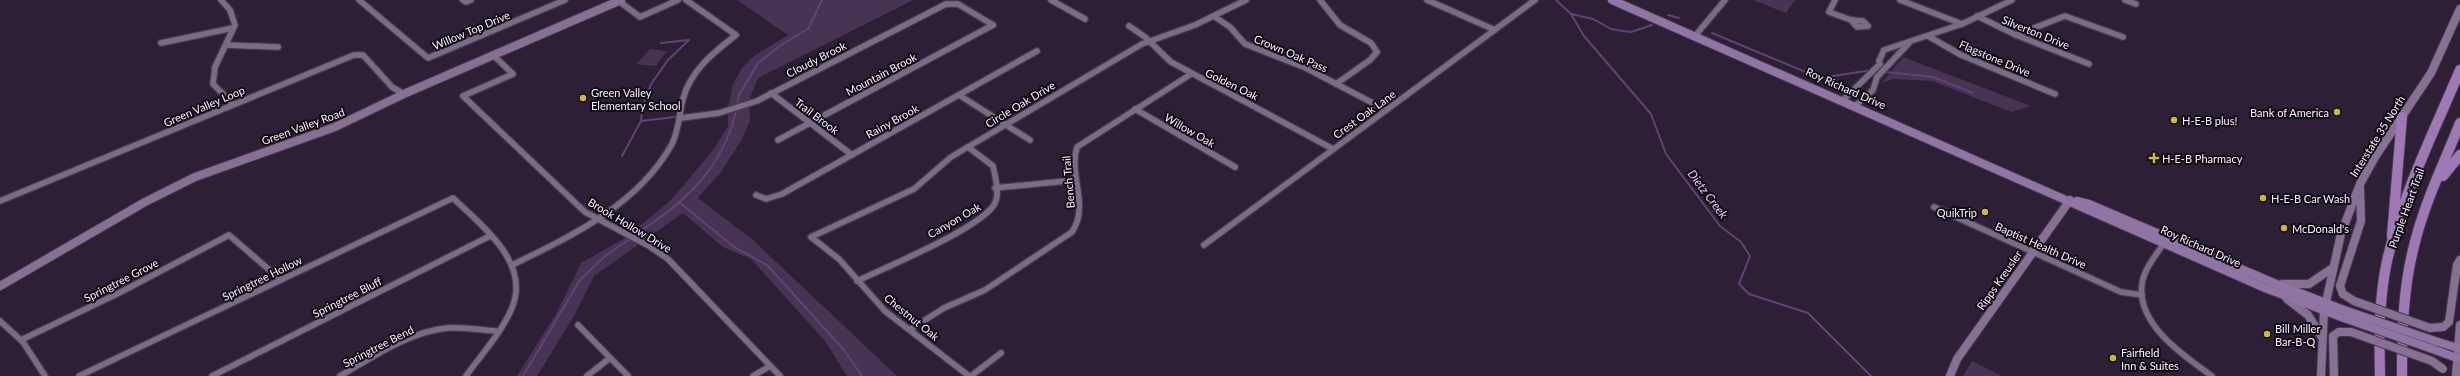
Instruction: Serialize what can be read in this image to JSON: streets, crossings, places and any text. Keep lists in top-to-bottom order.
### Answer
{
  "streets": {
    "highway": ["Purple Heart Trail"],
    "main road": [
      "Roy Richard Drive",
      "Green Valley Road",
      "Interstate 35 North",
      "Ripps Kreusler"
    ],
    "street": [
      "Willow Top Drive",
      "Silverton Drive",
      "Crown Oak Pass",
      "Flagstone Drive",
      "Cloudy Brook",
      "Mountain Brook",
      "Golden Oak",
      "Circle Oak Drive",
      "Green Valley Loop",
      "Crest Oak Lane",
      "Trail Brook",
      "Rainy Brook",
      "Willow Oak",
      "Bench Trail",
      "Canyon Oak",
      "Brook Hollow Drive",
      "Baptist Health Drive",
      "Springtree Hollow",
      "Springtree Grove",
      "Springtree Bluff",
      "Chestnut Oak",
      "Springtree Bend"
    ]
  },
  "crossings": [
    ["Crown Oak Pass", "Circle Oak Drive"],
    ["Crown Oak Pass", "Crest Oak Lane"],
    ["Cloudy Brook", "Mountain Brook"],
    ["Cloudy Brook", "Trail Brook"],
    ["Mountain Brook", "Trail Brook"],
    ["Golden Oak", "Circle Oak Drive"],
    ["Golden Oak", "Crest Oak Lane"],
    ["Golden Oak", "Bench Trail"],
    ["Roy Richard Drive", "Interstate 35 North"],
    ["Roy Richard Drive", "Ripps Kreusler"],
    ["Circle Oak Drive", "Canyon Oak"],
    ["Circle Oak Drive", "Chestnut Oak"],
    ["Green Valley Loop", "Green Valley Road"],
    ["Trail Brook", "Rainy Brook"],
    ["Green Valley Road", "Brook Hollow Drive"],
    ["Willow Oak", "Bench Trail"],
    ["Bench Trail", "Chestnut Oak"],
    ["Canyon Oak", "Chestnut Oak"],
    ["Baptist Health Drive", "Ripps Kreusler"],
    ["Springtree Hollow", "Springtree Grove"],
    ["Springtree Hollow", "Springtree Bluff"]
  ],
  "water": ["Dietz Creek"],
  "places": {
    "other": [
      "Green Valley Elementary School",
      "Bank of America",
      "H-E-B plus!",
      "H-E-B Car Wash",
      "QuikTrip",
      "McDonald's",
      "Bill Miller Bar-B-Q",
      "Fairfield Inn & Suites"
    ],
    "health": ["H-E-B Pharmacy"]
  }
}
